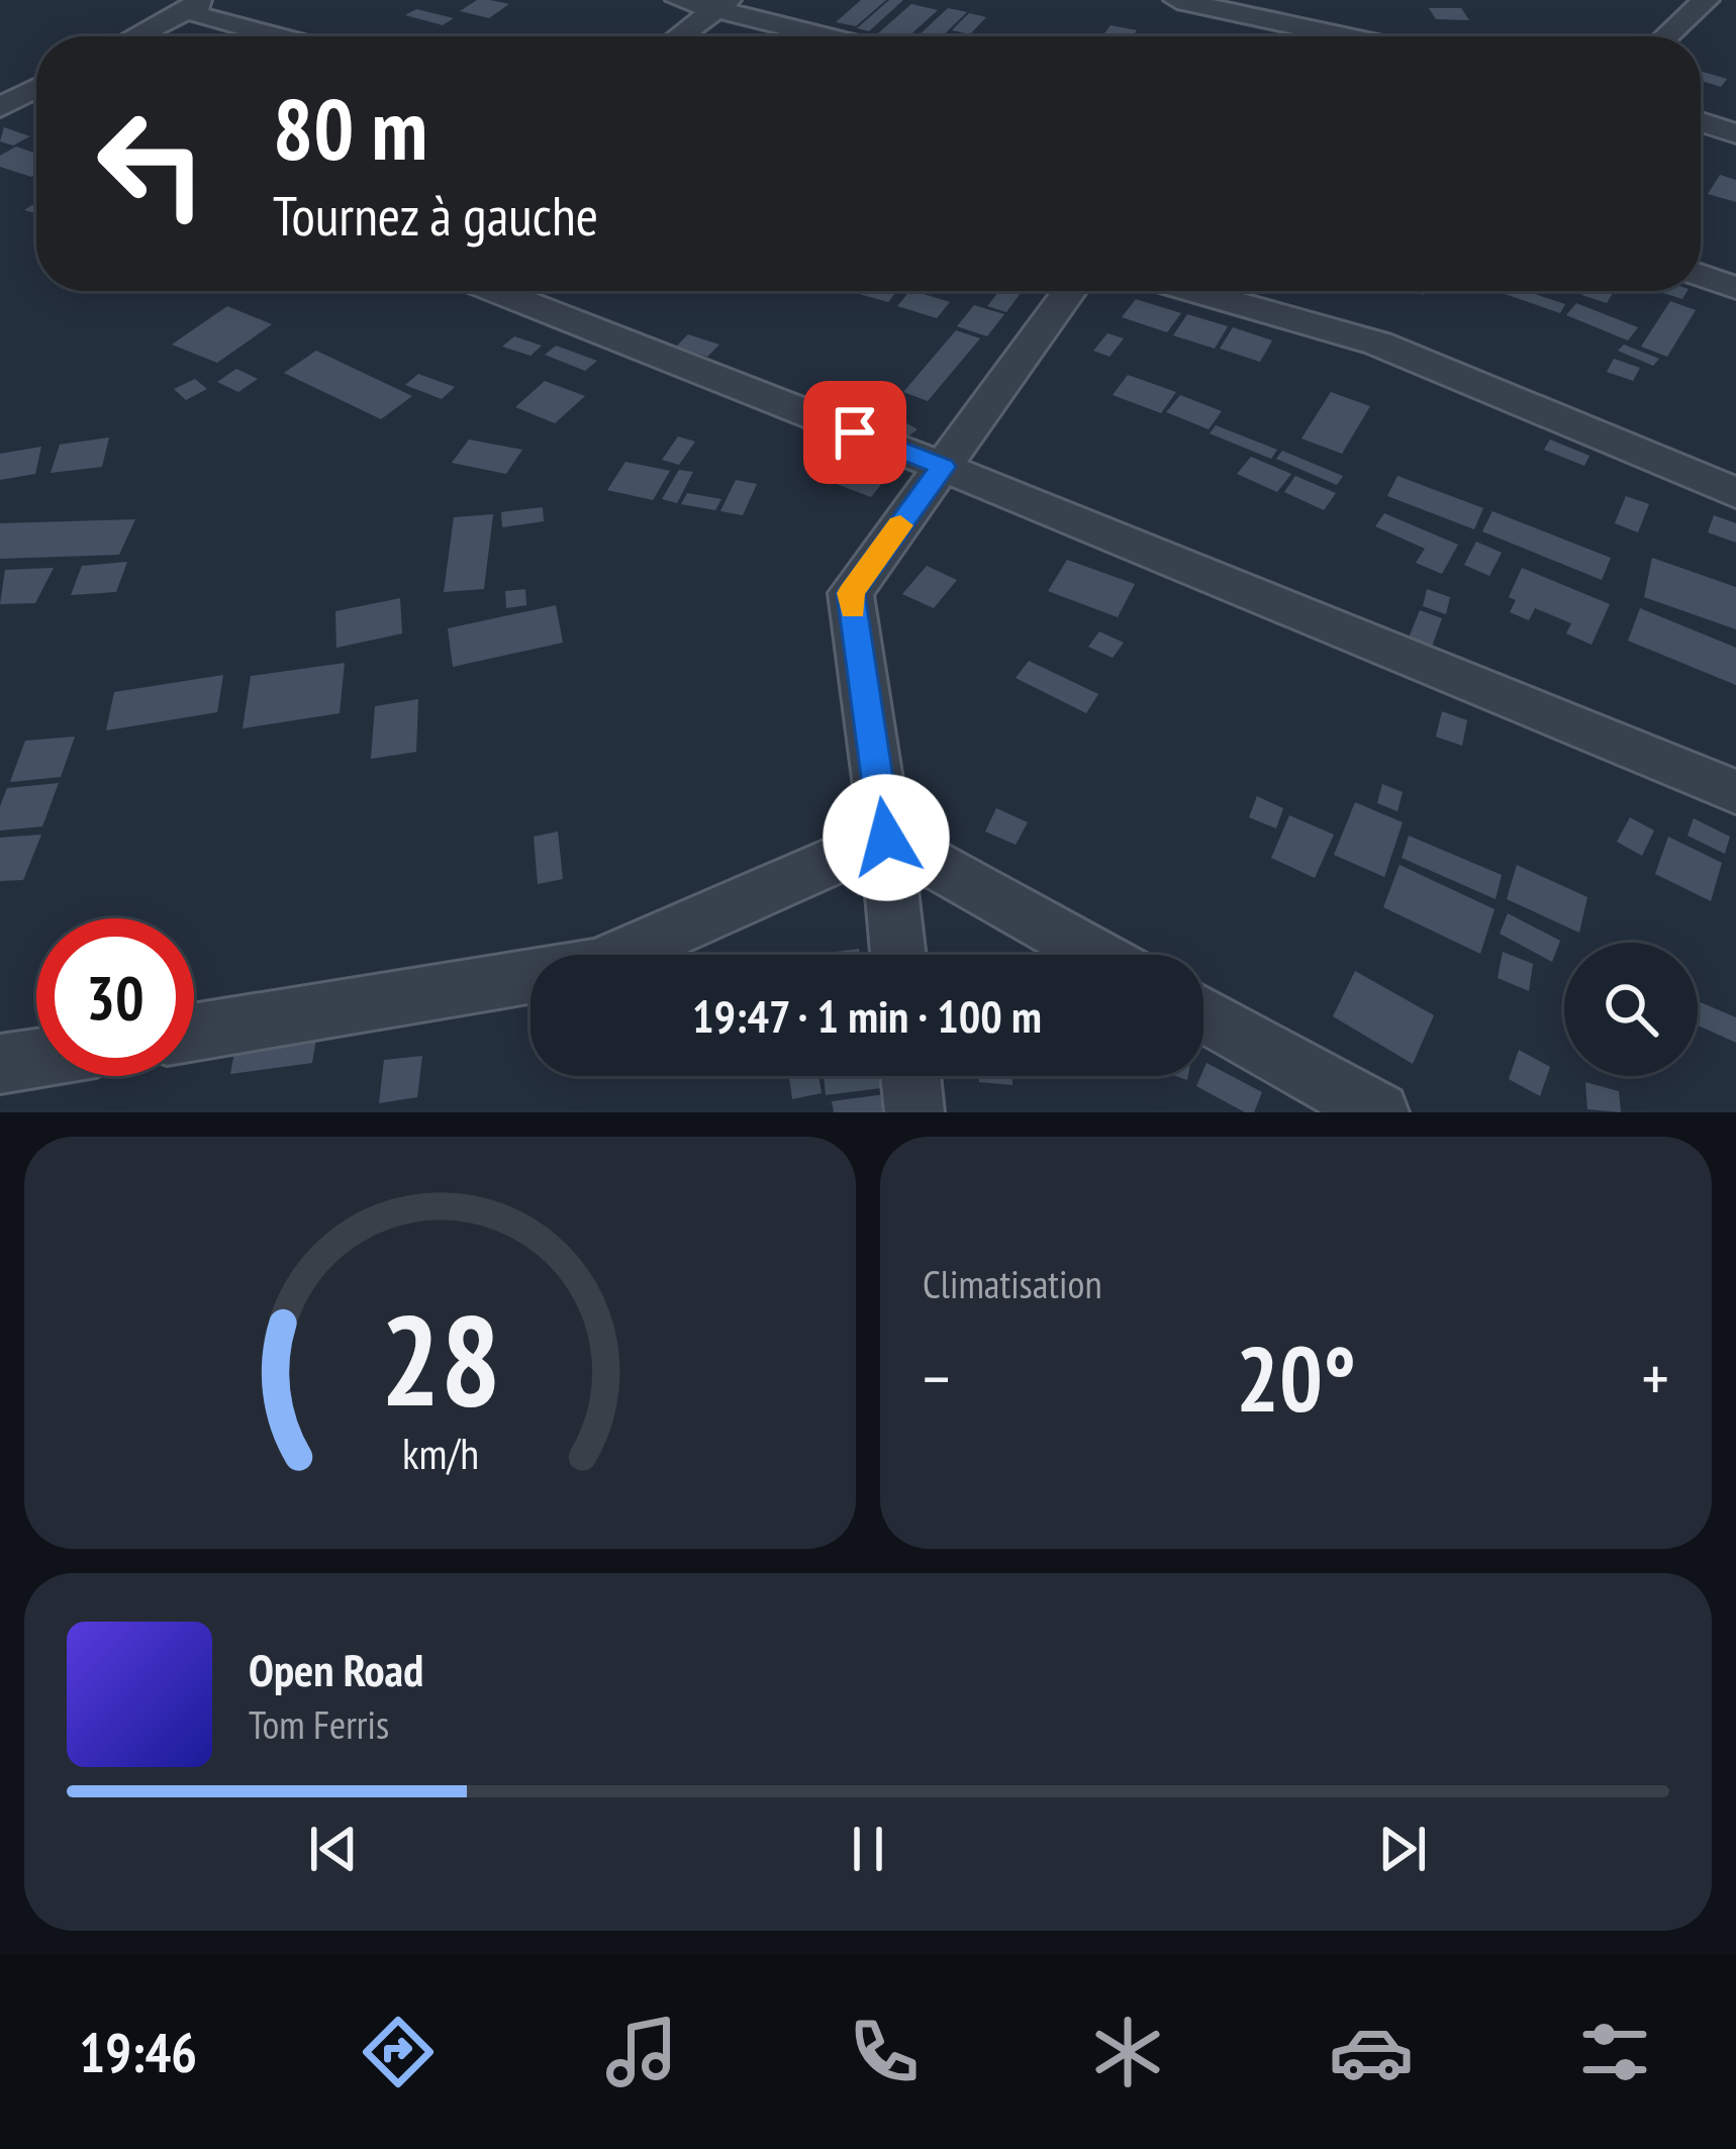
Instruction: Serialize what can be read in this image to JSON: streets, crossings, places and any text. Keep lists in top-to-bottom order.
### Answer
{
  "page": {
    "turn": ["80 m", "Tournez à gauche"],
    "limit": "30",
    "trip": "19:47 · 1 min · 100 m",
    "tile": "Climatisation",
    "heat": ["−", "20°", "+"],
    "song": ["Open Road", "Tom Ferris"],
    "tabs": "19:46",
    "gauge": ["28", "km/h"]
  }
}
